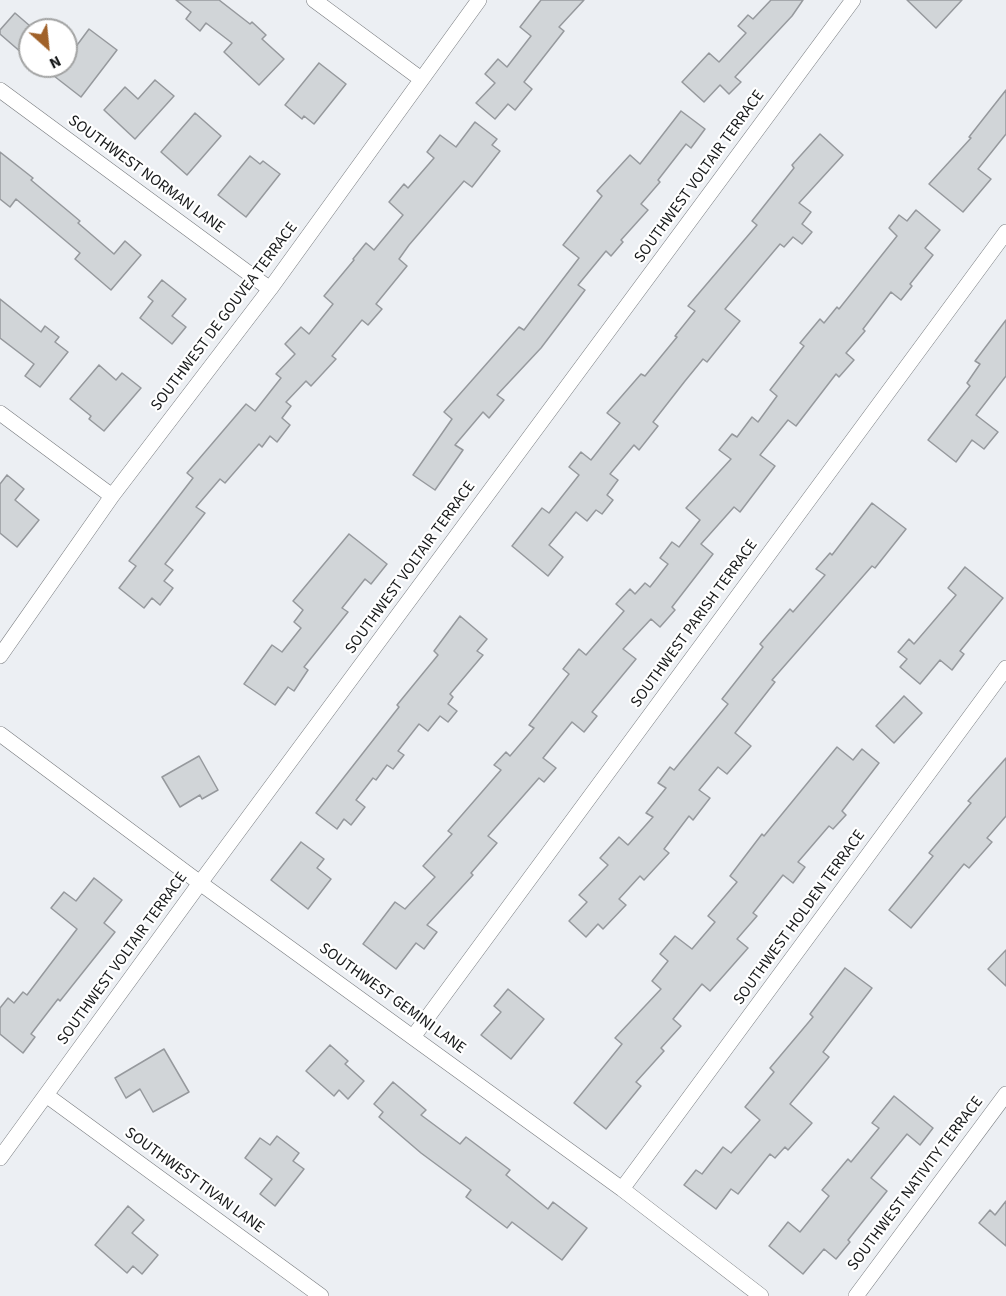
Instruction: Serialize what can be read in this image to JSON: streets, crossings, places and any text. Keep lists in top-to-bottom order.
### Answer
{
  "streets": {
    "street": [
      "SOUTHWEST NORMAN LANE",
      "SOUTHWEST VOLTAIR TERRACE",
      "SOUTHWEST DE GOUVEA TERRACE",
      "SOUTHWEST PARISH TERRACE",
      "SOUTHWEST HOLDEN TERRACE",
      "SOUTHWEST GEMINI LANE",
      "SOUTHWEST TIVAN LANE",
      "SOUTHWEST NATIVITY TERRACE"
    ]
  },
  "crossings": [
    ["SOUTHWEST NORMAN LANE", "SOUTHWEST DE GOUVEA TERRACE"],
    ["SOUTHWEST VOLTAIR TERRACE", "SOUTHWEST GEMINI LANE"],
    ["SOUTHWEST VOLTAIR TERRACE", "SOUTHWEST TIVAN LANE"],
    ["SOUTHWEST PARISH TERRACE", "SOUTHWEST GEMINI LANE"],
    ["SOUTHWEST HOLDEN TERRACE", "SOUTHWEST GEMINI LANE"]
  ],
  "north": "bottom right"
}
